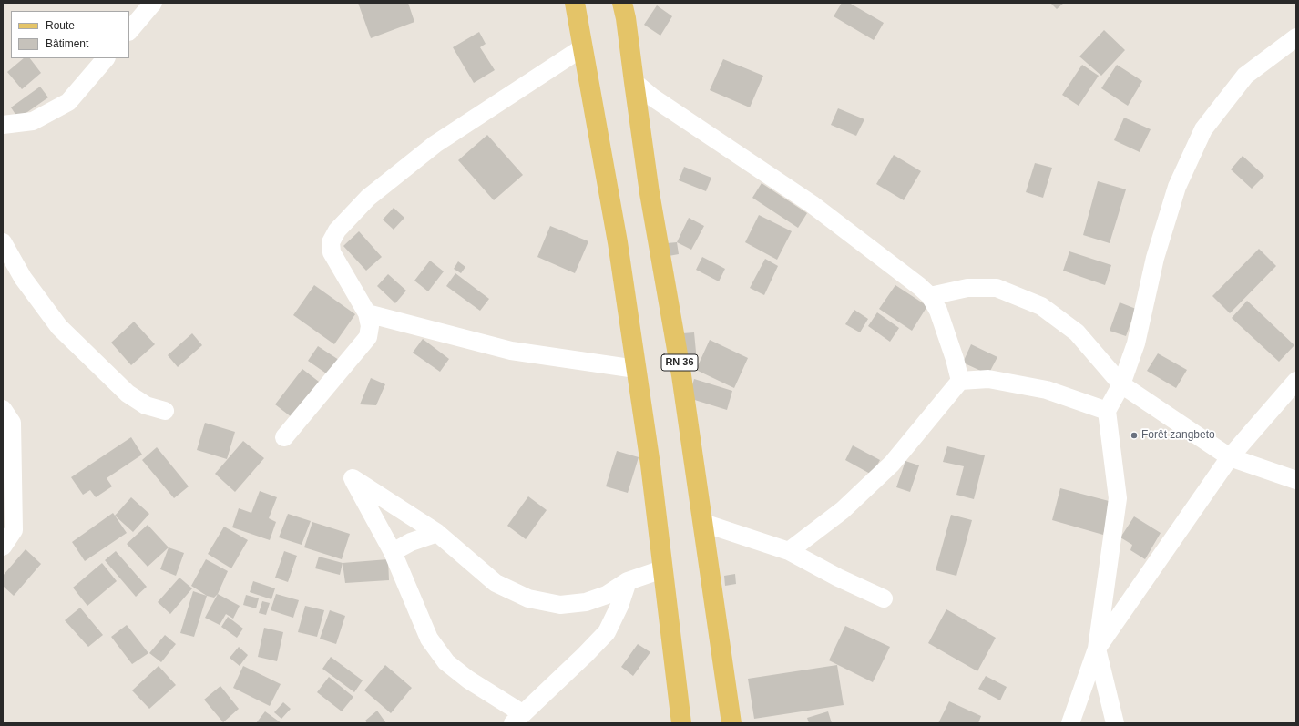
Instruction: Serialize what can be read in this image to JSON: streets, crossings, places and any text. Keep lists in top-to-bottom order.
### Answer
{
  "streets": {
    "main road": ["RN 36"]
  },
  "places": ["Forêt zangbeto"],
  "legend": ["Route", "Bâtiment"]
}
